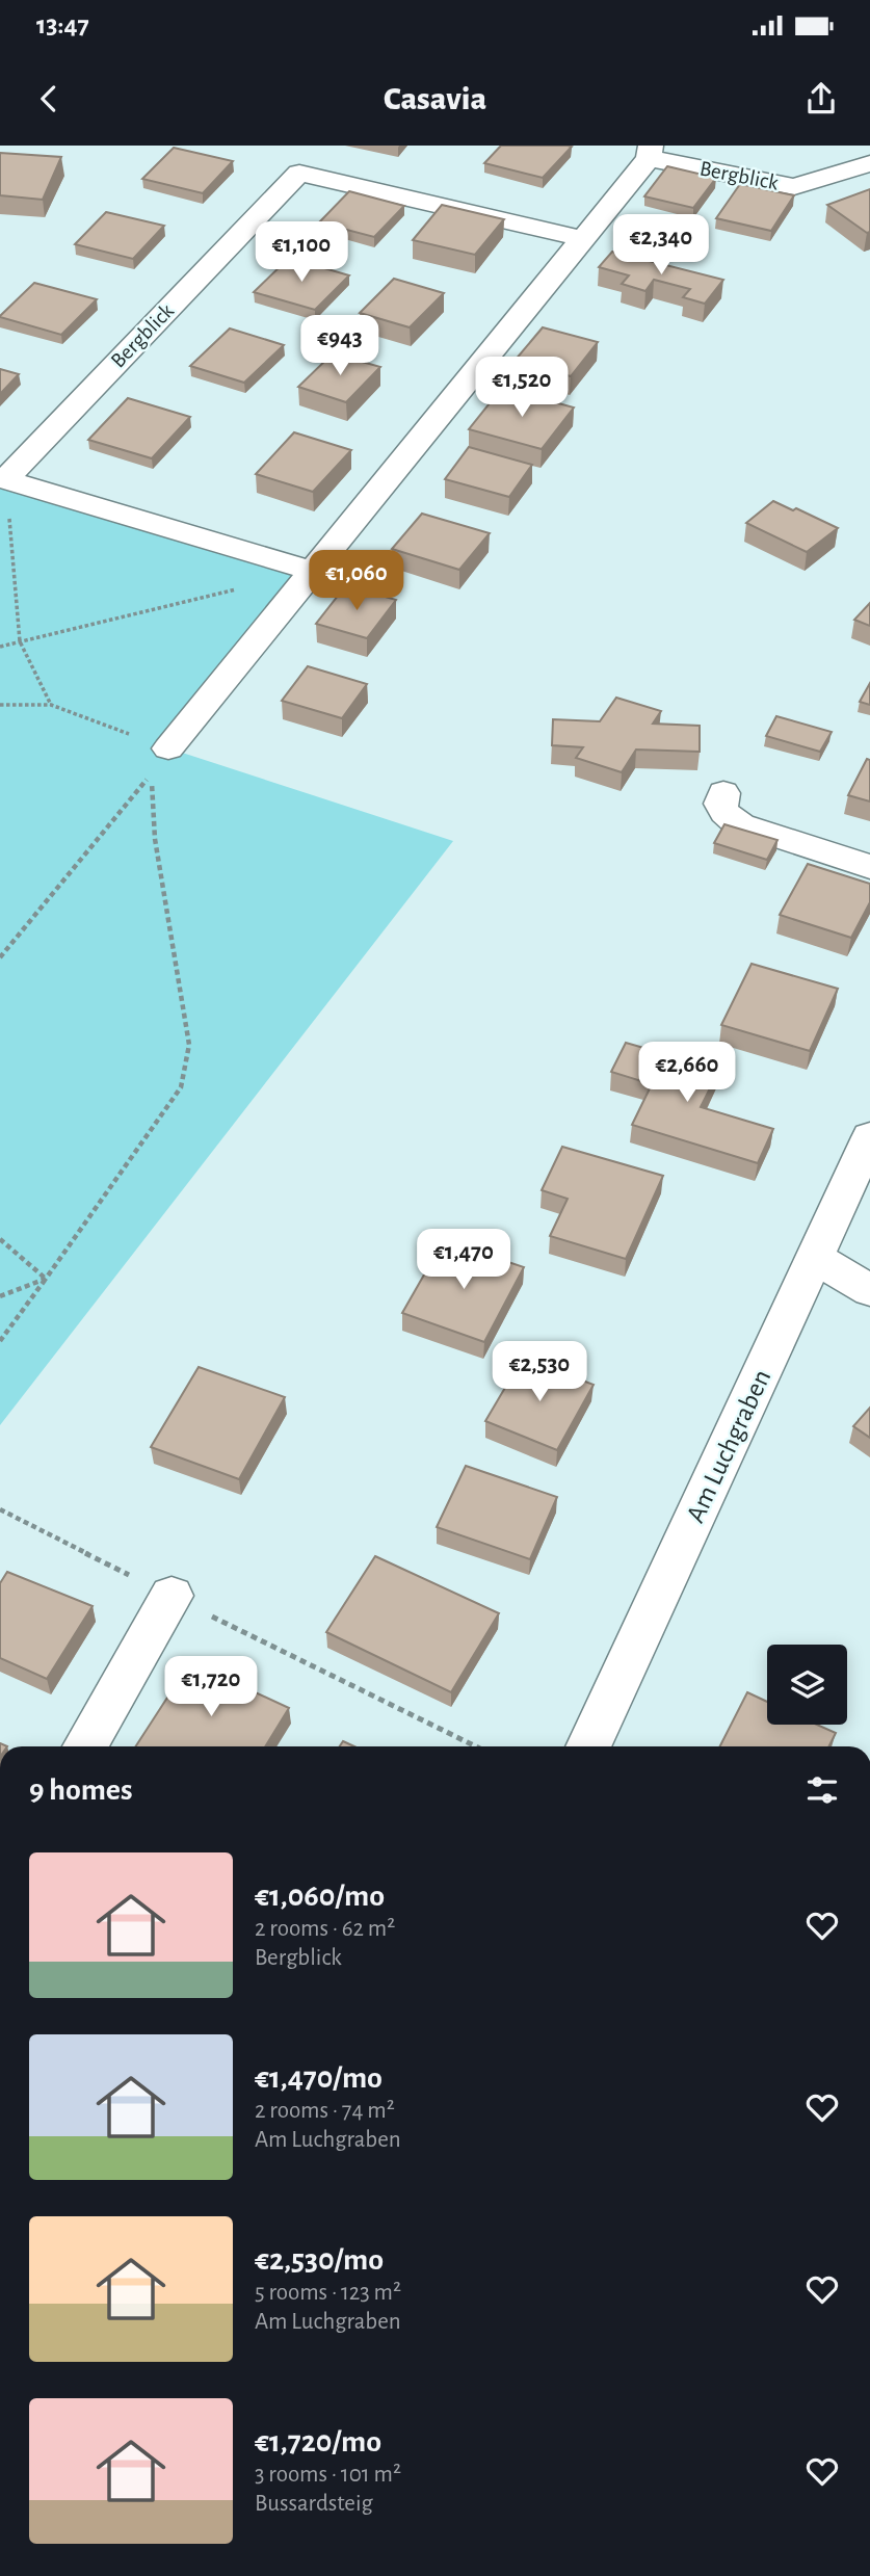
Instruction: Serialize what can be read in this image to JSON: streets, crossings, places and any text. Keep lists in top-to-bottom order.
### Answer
{
  "streets": {
    "street": ["Bergblick", "Am Luchgraben"]
  },
  "page": {
    "status": "13:47",
    "header": "Casavia",
    "price": [
      "€2,340",
      "€1,100",
      "€943",
      "€1,520",
      "€1,060",
      "€2,660",
      "€1,470",
      "€2,530",
      "€1,720"
    ],
    "heading": "9 homes",
    "list": [
      {
        "name": "€1,060/mo",
        "note": "2 rooms · 62 m² · Bergblick"
      },
      {
        "name": "€1,470/mo",
        "note": "2 rooms · 74 m² · Am Luchgraben"
      },
      {
        "name": "€2,530/mo",
        "note": "5 rooms · 123 m² · Am Luchgraben"
      },
      {
        "name": "€1,720/mo",
        "note": "3 rooms · 101 m² · Bussardsteig"
      }
    ]
  }
}
